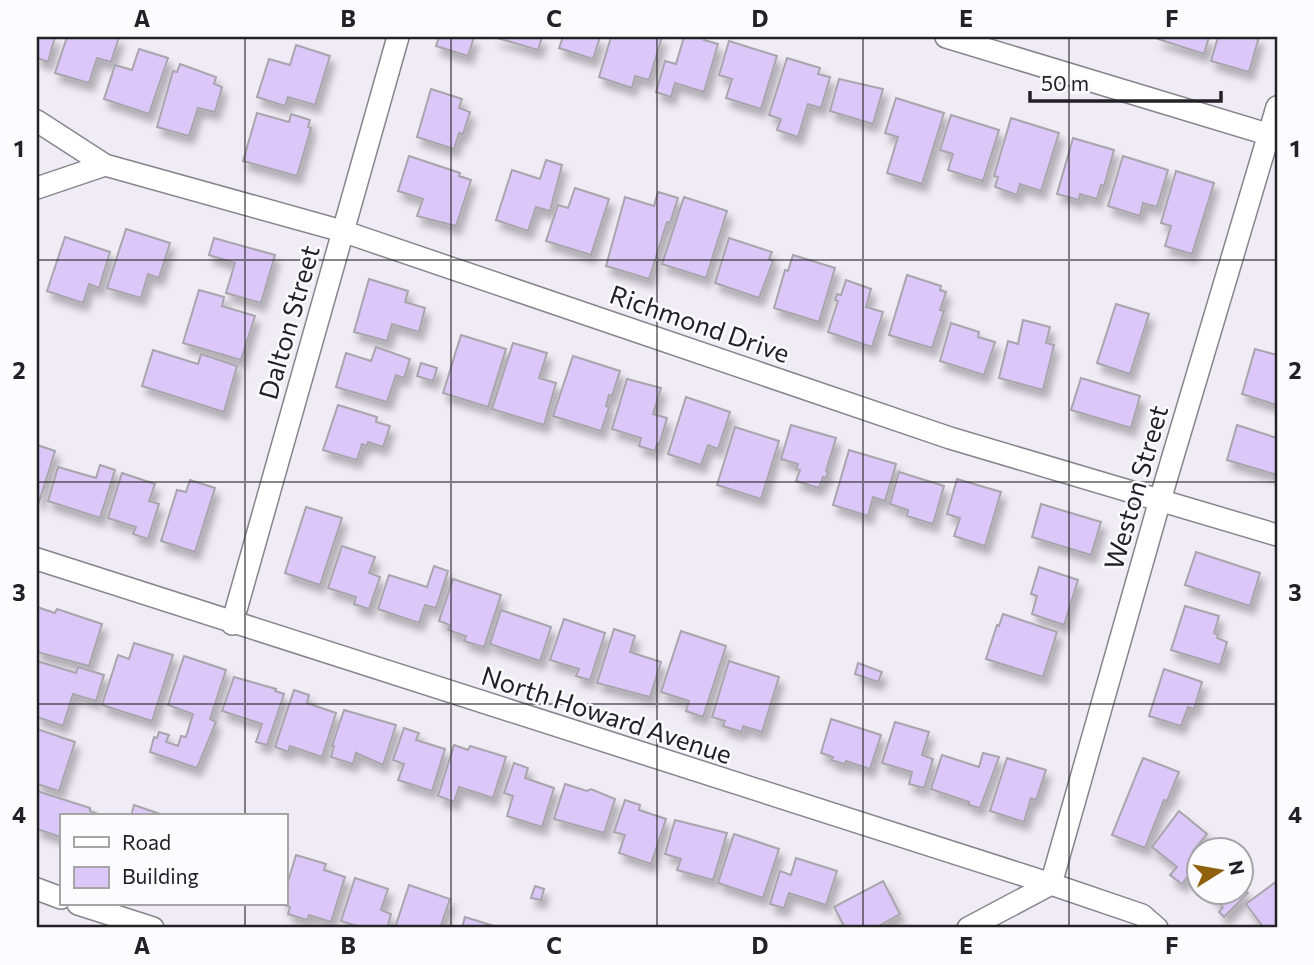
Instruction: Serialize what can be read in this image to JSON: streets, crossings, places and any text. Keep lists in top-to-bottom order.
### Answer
{
  "streets": {
    "street": [
      "Dalton Street",
      "Richmond Drive",
      "Weston Street",
      "North Howard Avenue"
    ]
  },
  "crossings": [
    ["Dalton Street", "Richmond Drive"],
    ["Dalton Street", "North Howard Avenue"],
    ["Richmond Drive", "Weston Street"],
    ["Weston Street", "North Howard Avenue"]
  ],
  "legend": ["Road", "Building"],
  "scale_bar": "50 m",
  "north": "right",
  "grid": {
    "columns": [
      "A",
      "B",
      "C",
      "D",
      "E",
      "F"
    ],
    "rows": [
      "1",
      "2",
      "3",
      "4"
    ]
  }
}
